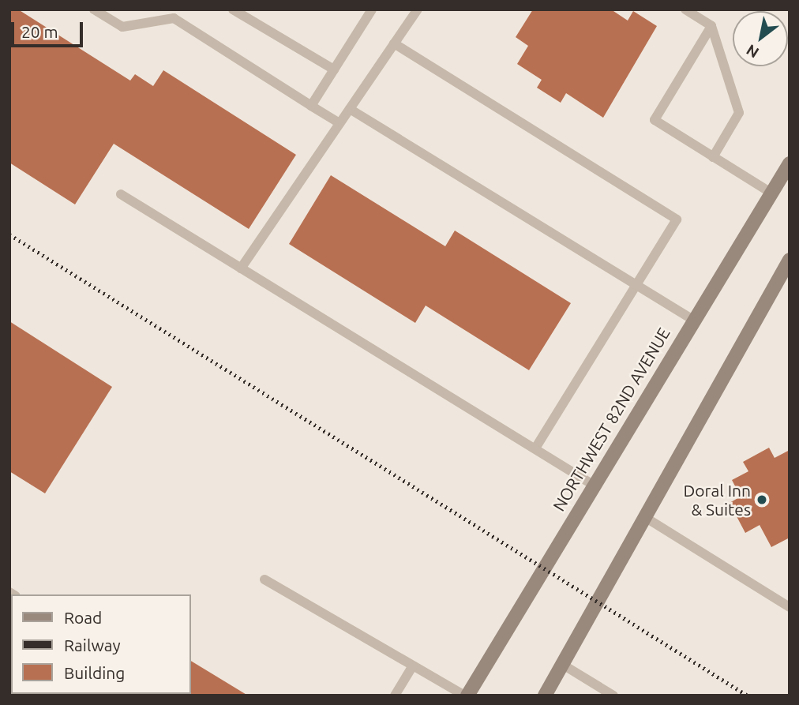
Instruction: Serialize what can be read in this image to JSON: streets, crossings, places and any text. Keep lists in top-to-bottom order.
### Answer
{
  "streets": {
    "street": ["NORTHWEST 82ND AVENUE"]
  },
  "places": ["Doral Inn & Suites"],
  "legend": ["Road", "Railway", "Building"],
  "scale_bar": "20 m",
  "north": "bottom left"
}
